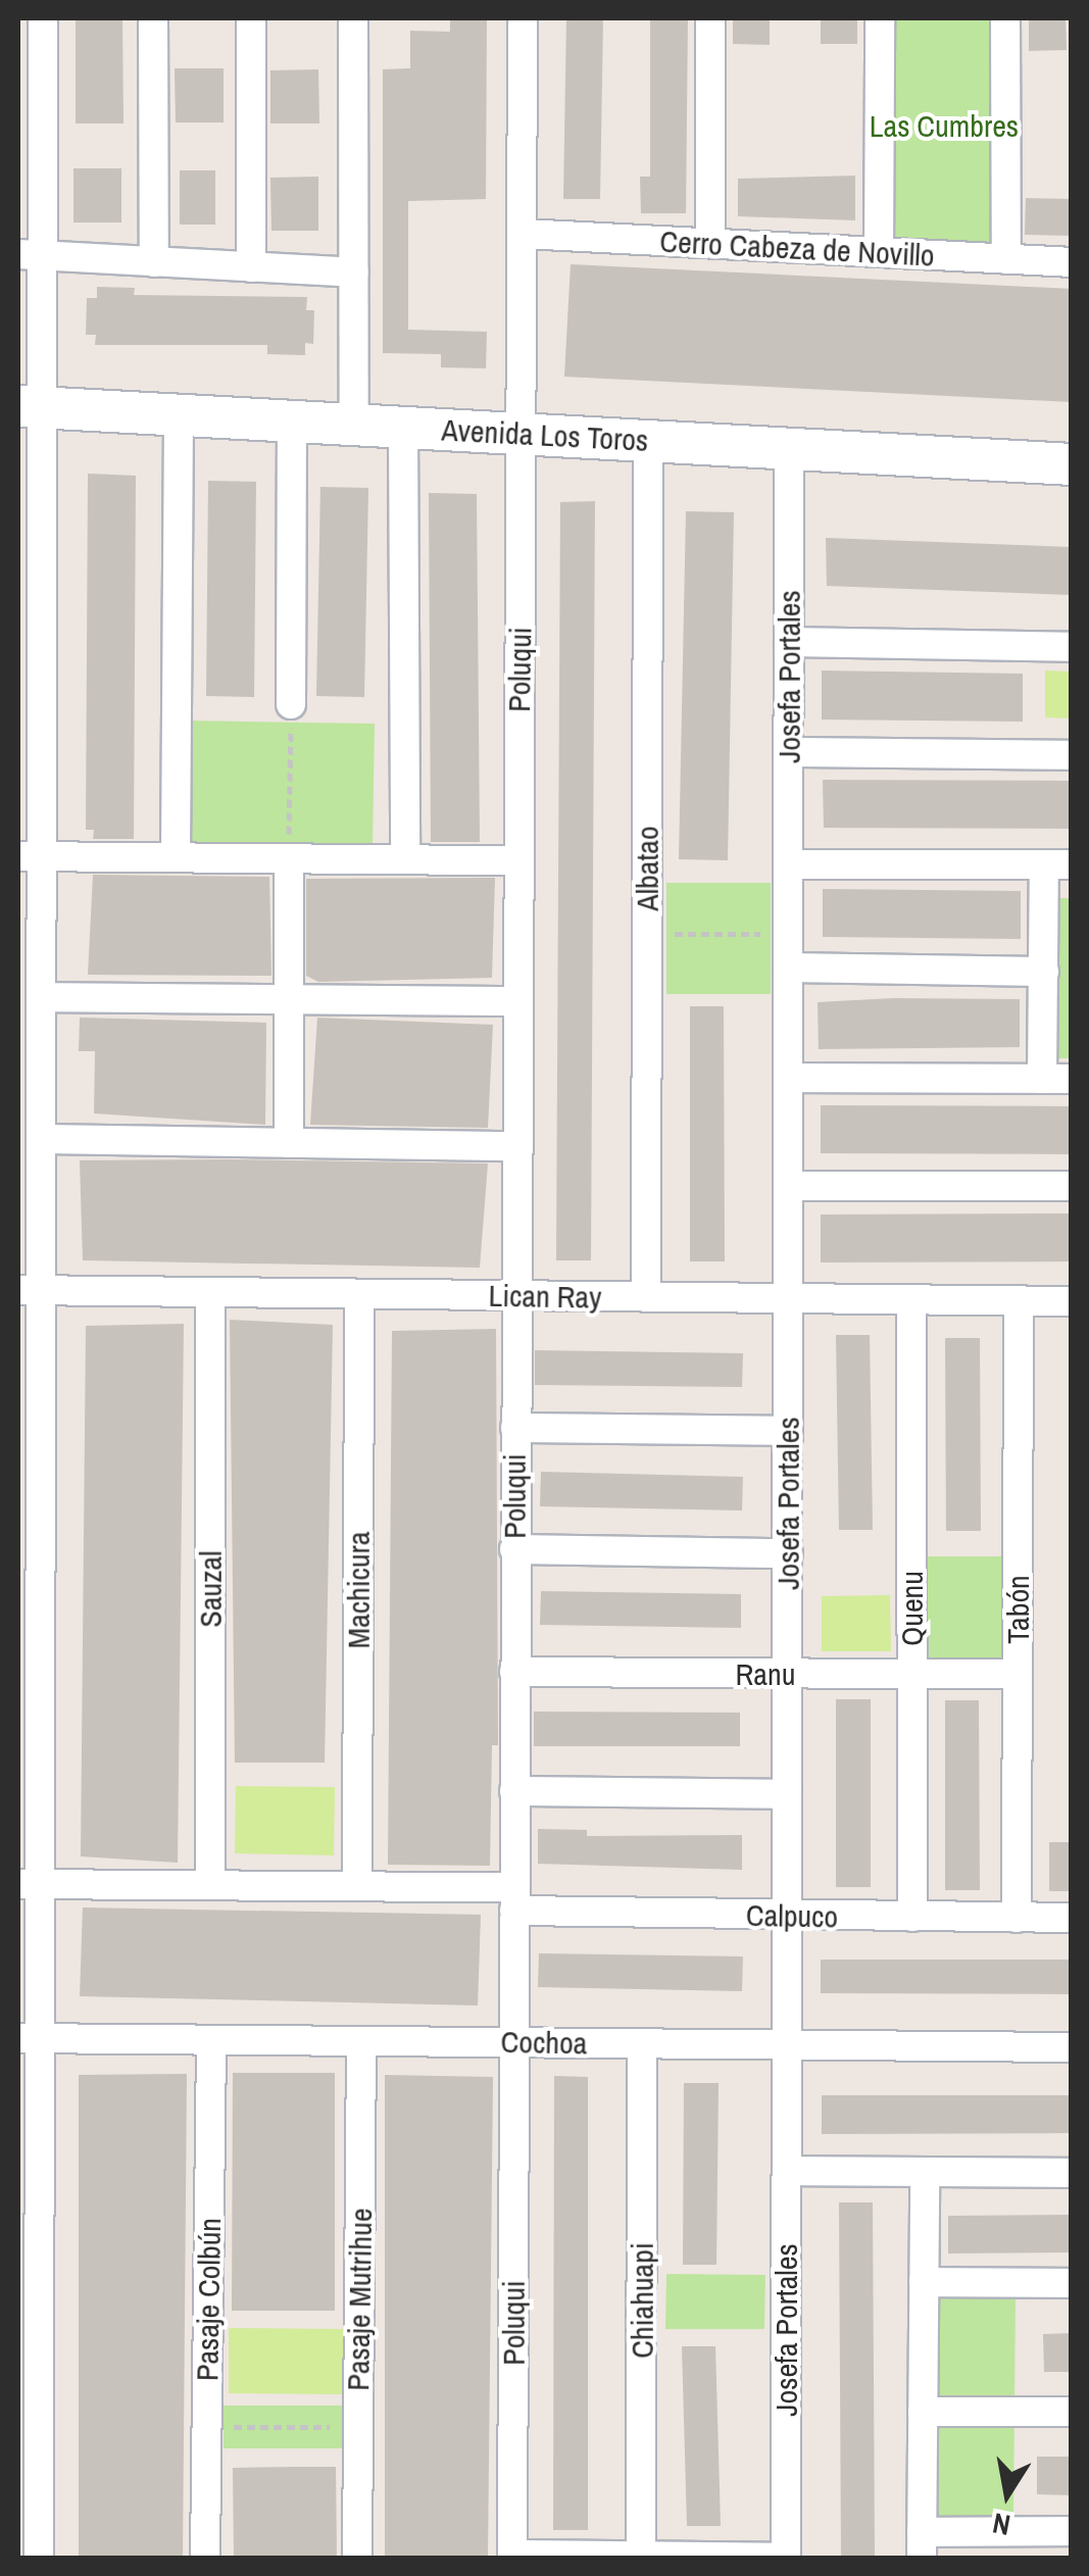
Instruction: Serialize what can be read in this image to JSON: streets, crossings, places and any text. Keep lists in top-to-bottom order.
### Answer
{
  "streets": {
    "main road": ["Avenida Los Toros"],
    "street": [
      "Cerro Cabeza de Novillo",
      "Poluqui",
      "Josefa Portales",
      "Albatao",
      "Lican Ray",
      "Sauzal",
      "Machicura",
      "Quenu",
      "Tabón",
      "Ranu",
      "Calpuco",
      "Cochoa",
      "Pasaje Colbún",
      "Pasaje Mutrihue",
      "Chiahuapi"
    ]
  },
  "crossings": [
    ["Cerro Cabeza de Novillo", "Poluqui"],
    ["Avenida Los Toros", "Poluqui"],
    ["Avenida Los Toros", "Josefa Portales"],
    ["Avenida Los Toros", "Albatao"],
    ["Poluqui", "Lican Ray"],
    ["Poluqui", "Ranu"],
    ["Poluqui", "Calpuco"],
    ["Poluqui", "Cochoa"],
    ["Josefa Portales", "Lican Ray"],
    ["Josefa Portales", "Ranu"],
    ["Josefa Portales", "Calpuco"],
    ["Josefa Portales", "Cochoa"],
    ["Albatao", "Lican Ray"],
    ["Lican Ray", "Sauzal"],
    ["Lican Ray", "Machicura"],
    ["Lican Ray", "Quenu"],
    ["Lican Ray", "Tabón"],
    ["Sauzal", "Calpuco"],
    ["Machicura", "Calpuco"],
    ["Quenu", "Ranu"],
    ["Quenu", "Calpuco"],
    ["Tabón", "Ranu"],
    ["Tabón", "Calpuco"],
    ["Cochoa", "Pasaje Colbún"],
    ["Cochoa", "Pasaje Mutrihue"],
    ["Cochoa", "Chiahuapi"]
  ],
  "parks": ["Las Cumbres"],
  "north": "bottom"
}
